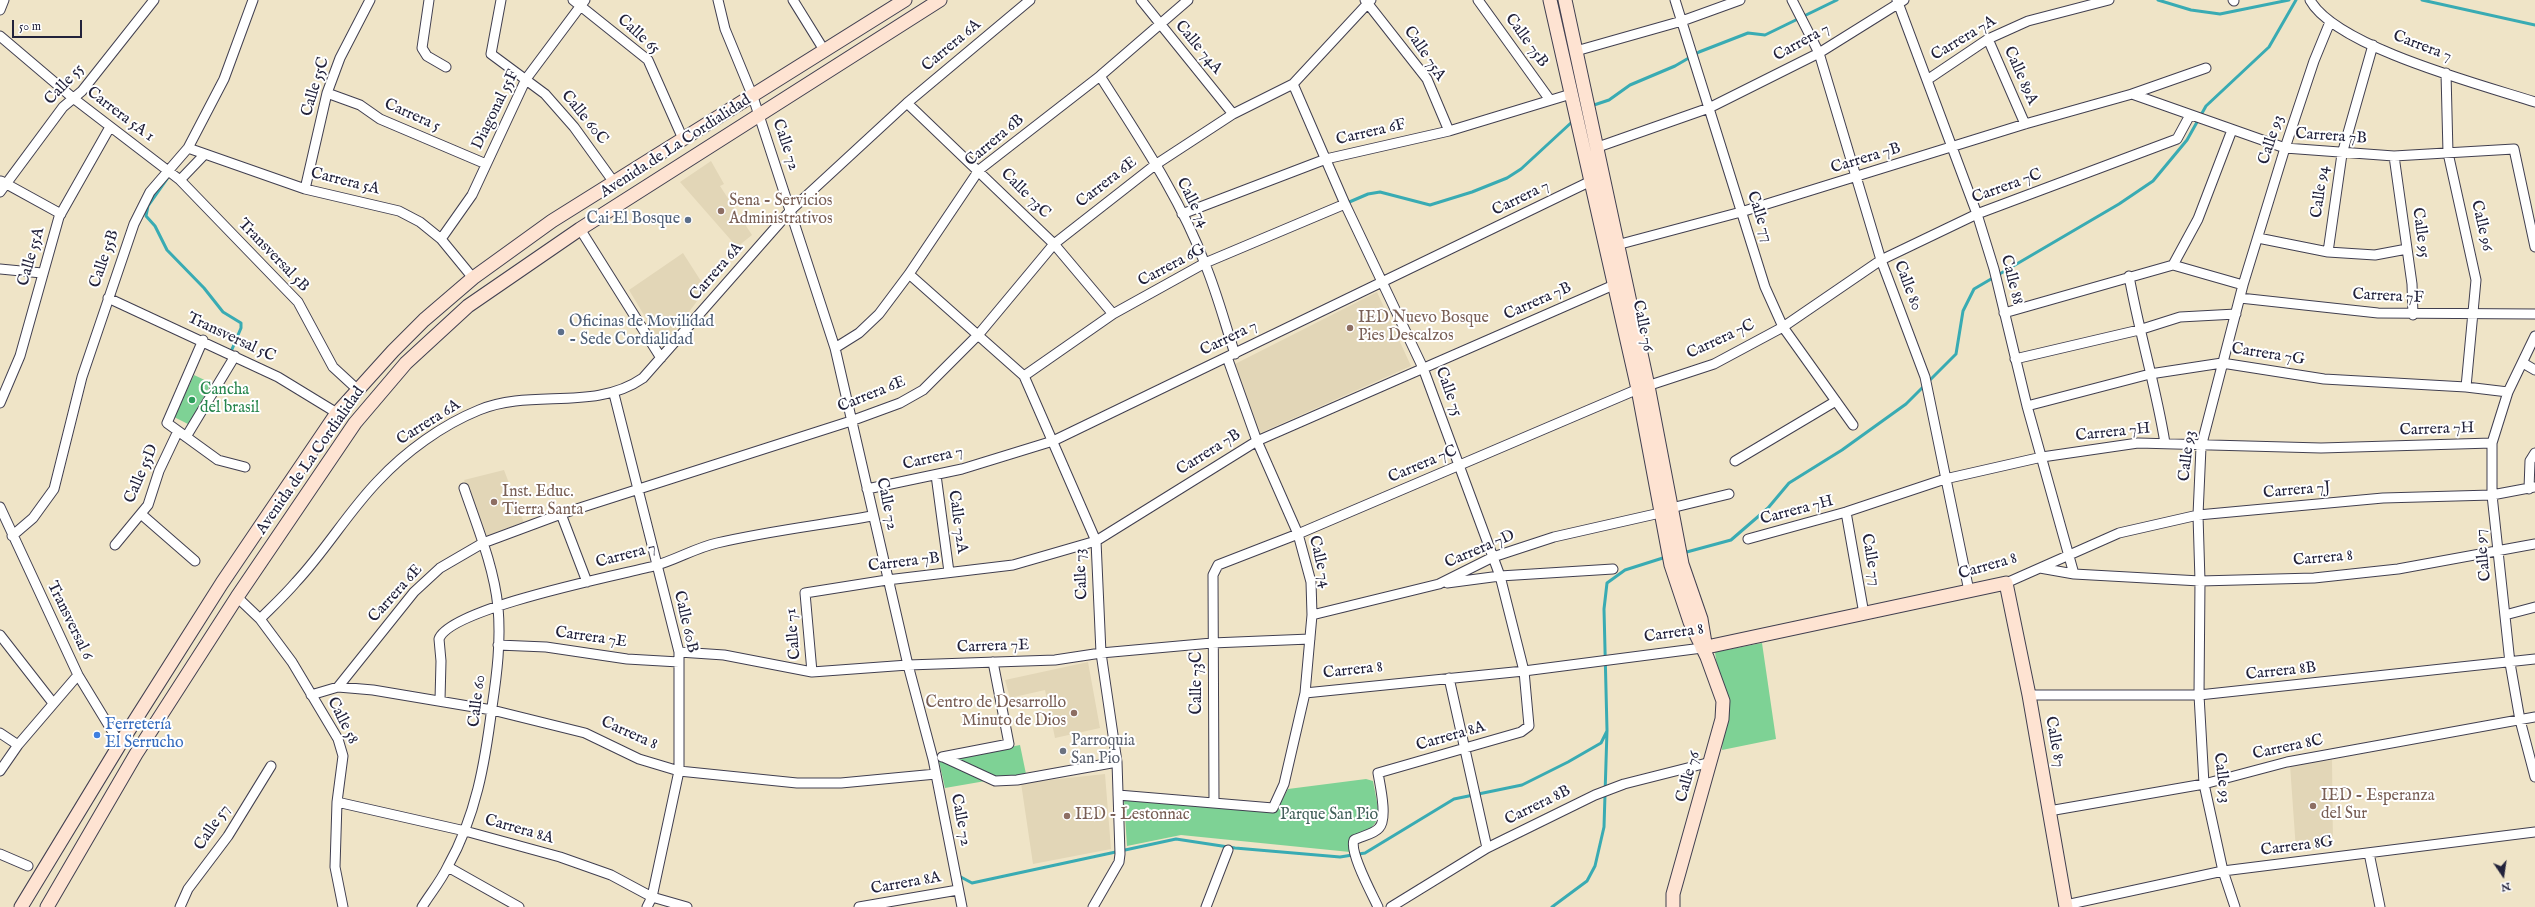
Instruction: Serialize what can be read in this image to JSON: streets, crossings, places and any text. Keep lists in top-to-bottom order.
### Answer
{
  "streets": {
    "main road": [
      "Avenida de La Cordialidad",
      "Calle 76",
      "Carrera 8",
      "Calle 87"
    ],
    "street": [
      "Calle 65",
      "Carrera 7A",
      "Calle 75B",
      "Carrera 7",
      "Carrera 6A",
      "Calle 74A",
      "Calle 75A",
      "Calle 89A",
      "Calle 55",
      "Calle 55C",
      "Diagonal 55F",
      "Carrera 5A 1",
      "Carrera 5",
      "Calle 60C",
      "Carrera 6F",
      "Carrera 7B",
      "Calle 93",
      "Carrera 6B",
      "Calle 72",
      "Carrera 5A",
      "Carrera 6E",
      "Carrera 7C",
      "Calle 94",
      "Calle 73C",
      "Calle 74",
      "Calle 77",
      "Calle 96",
      "Calle 95",
      "Transversal 5B",
      "Calle 55A",
      "Calle 55B",
      "Carrera 6G",
      "Calle 88",
      "Calle 80",
      "Carrera 7F",
      "Transversal 5C",
      "Carrera 7G",
      "Calle 75",
      "Carrera 7H",
      "Calle 55D",
      "Carrera 7J",
      "Calle 72A",
      "Carrera 7D",
      "Calle 97",
      "Calle 73",
      "Transversal 6",
      "Calle 60B",
      "Calle 71",
      "Carrera 7E",
      "Carrera 8B",
      "Calle 60",
      "Calle 58",
      "Carrera 8A",
      "Carrera 8C",
      "Calle 57",
      "Carrera 8G"
    ]
  },
  "crossings": [
    ["Calle 65", "Diagonal 55F"],
    ["Calle 65", "Avenida de La Cordialidad"],
    ["Carrera 7A", "Calle 89A"],
    ["Carrera 7A", "Calle 88"],
    ["Calle 75B", "Carrera 6F"],
    ["Carrera 7", "Calle 93"],
    ["Carrera 7", "Calle 72"],
    ["Carrera 7", "Calle 94"],
    ["Carrera 7", "Calle 74"],
    ["Carrera 7", "Calle 77"],
    ["Carrera 7", "Calle 96"],
    ["Carrera 7", "Calle 88"],
    ["Carrera 7", "Calle 80"],
    ["Carrera 7", "Calle 76"],
    ["Carrera 7", "Calle 75"],
    ["Carrera 7", "Calle 72A"],
    ["Carrera 7", "Carrera 8"],
    ["Carrera 7", "Calle 73"],
    ["Carrera 7", "Calle 60B"],
    ["Carrera 7", "Calle 60"],
    ["Carrera 6A", "Calle 72"],
    ["Carrera 6A", "Calle 73C"],
    ["Carrera 6A", "Calle 60B"],
    ["Carrera 6A", "Calle 58"],
    ["Calle 74A", "Carrera 6B"],
    ["Calle 74A", "Carrera 6E"],
    ["Calle 75A", "Carrera 6F"],
    ["Calle 75A", "Carrera 6E"],
    ["Calle 89A", "Carrera 7B"],
    ["Calle 55", "Carrera 5A 1"],
    ["Calle 55C", "Carrera 5"],
    ["Calle 55C", "Carrera 5A"],
    ["Diagonal 55F", "Carrera 5"],
    ["Diagonal 55F", "Calle 60C"],
    ["Diagonal 55F", "Carrera 5A"],
    ["Carrera 5A 1", "Transversal 5B"],
    ["Carrera 5A 1", "Calle 55A"],
    ["Carrera 5A 1", "Calle 55B"],
    ["Calle 60C", "Avenida de La Cordialidad"],
    ["Carrera 6F", "Calle 74"],
    ["Carrera 6F", "Calle 76"],
    ["Carrera 6F", "Calle 75"],
    ["Carrera 7B", "Calle 93"],
    ["Carrera 7B", "Calle 72"],
    ["Carrera 7B", "Carrera 7C"],
    ["Carrera 7B", "Calle 94"],
    ["Carrera 7B", "Calle 74"],
    ["Carrera 7B", "Calle 77"],
    ["Carrera 7B", "Calle 96"],
    ["Carrera 7B", "Calle 95"],
    ["Carrera 7B", "Calle 88"],
    ["Carrera 7B", "Calle 80"],
    ["Carrera 7B", "Calle 76"],
    ["Carrera 7B", "Calle 75"],
    ["Carrera 7B", "Calle 72A"],
    ["Carrera 7B", "Calle 73"],
    ["Carrera 7B", "Calle 71"],
    ["Calle 93", "Carrera 7F"],
    ["Calle 93", "Carrera 7G"],
    ["Calle 93", "Carrera 7H"],
    ["Calle 93", "Carrera 7J"],
    ["Calle 93", "Carrera 8"],
    ["Calle 93", "Carrera 8B"],
    ["Calle 93", "Carrera 8C"],
    ["Calle 93", "Carrera 8G"],
    ["Carrera 6B", "Calle 72"],
    ["Carrera 6B", "Calle 73C"],
    ["Carrera 6B", "Calle 74"],
    ["Carrera 6B", "Calle 73"],
    ["Calle 72", "Avenida de La Cordialidad"],
    ["Calle 72", "Carrera 6E"],
    ["Calle 72", "Carrera 8"],
    ["Calle 72", "Carrera 7E"],
    ["Calle 72", "Carrera 8A"],
    ["Avenida de La Cordialidad", "Carrera 5A"],
    ["Avenida de La Cordialidad", "Transversal 5B"],
    ["Avenida de La Cordialidad", "Transversal 5C"],
    ["Avenida de La Cordialidad", "Transversal 6"],
    ["Avenida de La Cordialidad", "Calle 58"],
    ["Carrera 5A", "Calle 55B"],
    ["Carrera 6E", "Calle 73C"],
    ["Carrera 6E", "Calle 74"],
    ["Carrera 6E", "Calle 75"],
    ["Carrera 6E", "Carrera 8"],
    ["Carrera 6E", "Calle 73"],
    ["Carrera 6E", "Calle 60B"],
    ["Carrera 6E", "Calle 60"],
    ["Carrera 7C", "Calle 73C"],
    ["Carrera 7C", "Calle 74"],
    ["Carrera 7C", "Calle 77"],
    ["Carrera 7C", "Calle 88"],
    ["Carrera 7C", "Calle 80"],
    ["Carrera 7C", "Calle 76"],
    ["Carrera 7C", "Calle 75"],
    ["Calle 73C", "Calle 74"],
    ["Calle 73C", "Carrera 6G"],
    ["Calle 73C", "Carrera 7E"],
    ["Calle 74", "Carrera 6G"],
    ["Calle 74", "Carrera 7D"],
    ["Calle 74", "Carrera 8"],
    ["Calle 74", "Carrera 7E"],
    ["Calle 77", "Carrera 7H"],
    ["Calle 77", "Carrera 8"],
    ["Calle 96", "Carrera 7F"],
    ["Calle 96", "Carrera 7G"],
    ["Calle 95", "Carrera 7F"],
    ["Transversal 5B", "Calle 55B"],
    ["Calle 55B", "Transversal 5C"],
    ["Calle 55B", "Transversal 6"],
    ["Carrera 6G", "Calle 75"],
    ["Carrera 6G", "Calle 73"],
    ["Calle 88", "Carrera 7G"],
    ["Calle 88", "Carrera 7H"],
    ["Calle 88", "Carrera 7J"],
    ["Calle 88", "Carrera 8"],
    ["Calle 80", "Carrera 7H"],
    ["Calle 80", "Carrera 8"],
    ["Calle 76", "Carrera 7D"],
    ["Calle 76", "Carrera 8"],
    ["Calle 76", "Carrera 8B"],
    ["Carrera 7G", "Calle 97"],
    ["Calle 75", "Carrera 7D"],
    ["Calle 75", "Carrera 8"],
    ["Calle 75", "Carrera 8A"],
    ["Carrera 7H", "Calle 97"],
    ["Carrera 7J", "Calle 97"],
    ["Carrera 7J", "Carrera 8"],
    ["Calle 97", "Carrera 8"],
    ["Calle 97", "Carrera 8B"],
    ["Calle 97", "Carrera 8C"],
    ["Carrera 8", "Calle 60B"],
    ["Carrera 8", "Calle 60"],
    ["Carrera 8", "Calle 58"],
    ["Carrera 8", "Calle 87"],
    ["Calle 73", "Carrera 7E"],
    ["Calle 60B", "Carrera 7E"],
    ["Calle 60B", "Carrera 8A"],
    ["Calle 71", "Carrera 7E"],
    ["Carrera 7E", "Calle 60"],
    ["Carrera 8B", "Calle 87"],
    ["Calle 60", "Carrera 8A"],
    ["Calle 58", "Carrera 8A"],
    ["Calle 87", "Carrera 8C"],
    ["Calle 87", "Carrera 8G"]
  ],
  "parks": ["Parque San Pio"],
  "places": [
    "Sena - Servicios Administrativos",
    "Cai El Bosque",
    "IED Nuevo Bosque Pies Descalzos",
    "Oficinas de Movilidad - Sede Cordialidad",
    "Cancha del brasil",
    "Inst. Educ. Tierra Santa",
    "Centro de Desarrollo Minuto de Dios",
    "Ferretería El Serrucho",
    "Parroquia San Pio",
    "IED - Esperanza del Sur",
    "IED - Lestonnac"
  ],
  "scale_bar": "50 m",
  "north": "bottom"
}
